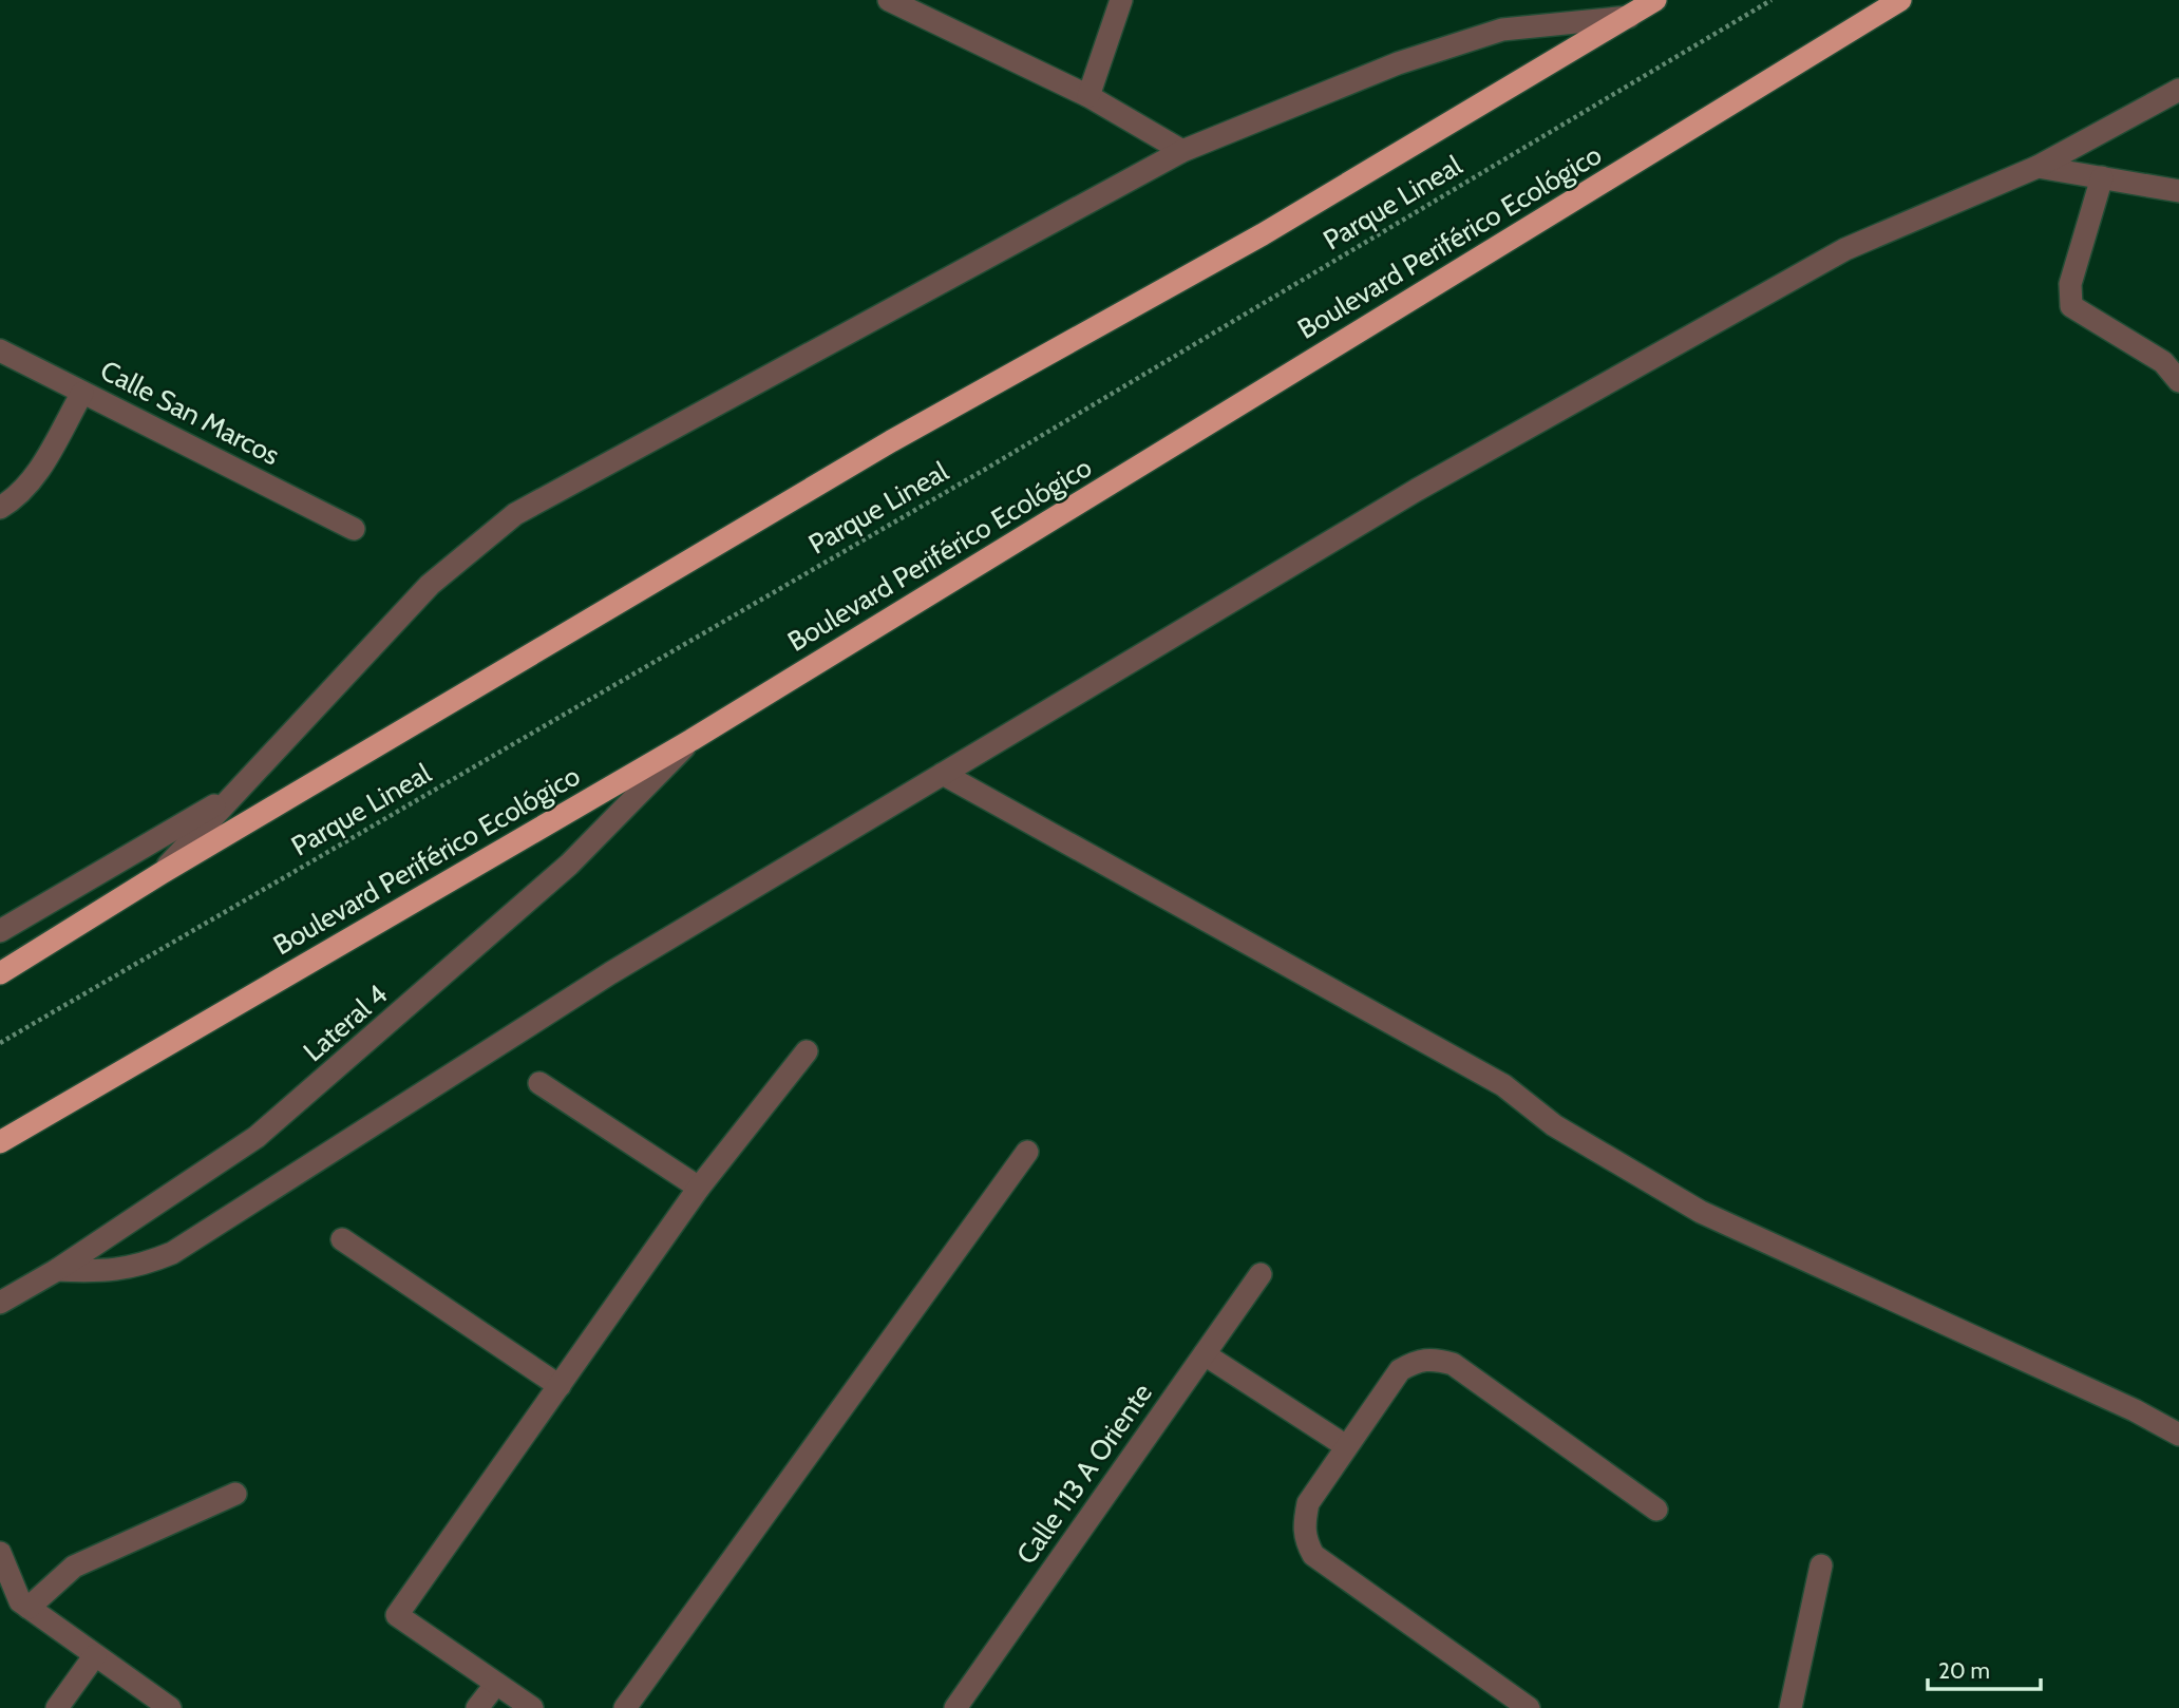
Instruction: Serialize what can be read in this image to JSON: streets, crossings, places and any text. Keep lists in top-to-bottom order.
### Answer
{
  "streets": {
    "highway": ["Boulevard Periférico Ecológico"],
    "street": ["Calle San Marcos", "Lateral 4", "Calle 113 A Oriente"],
    "path": ["Parque Lineal"]
  },
  "crossings": [
    ["Boulevard Periférico Ecológico", "Lateral 4"]
  ],
  "scale_bar": "20 m"
}
